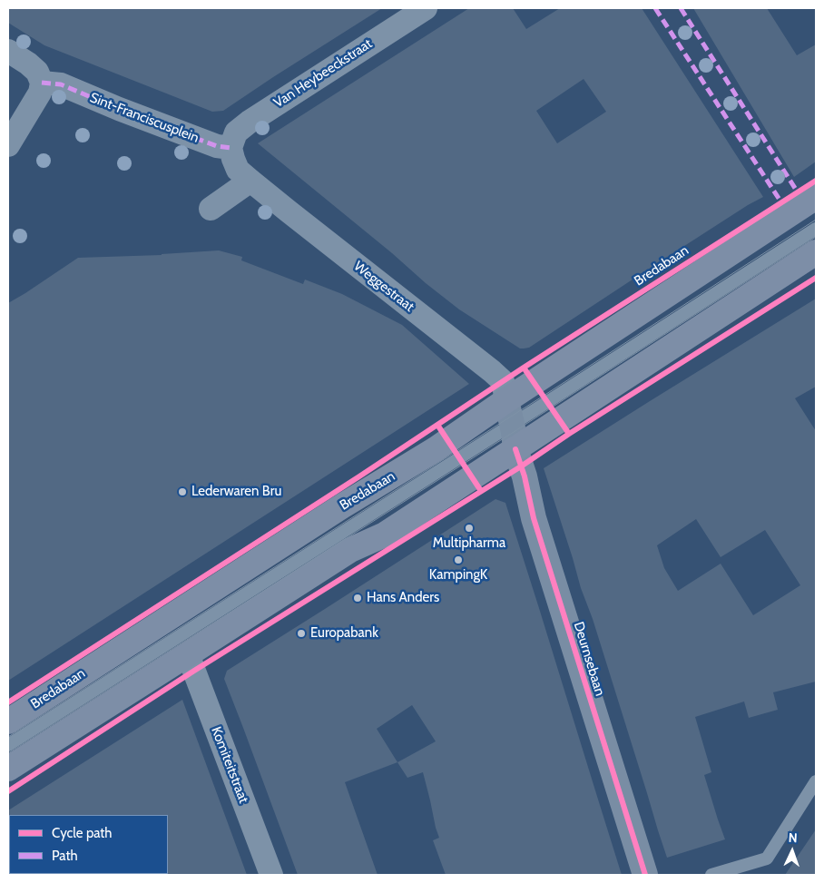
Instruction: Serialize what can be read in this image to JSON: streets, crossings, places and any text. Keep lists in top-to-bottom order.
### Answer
{
  "streets": {
    "main road": ["Bredabaan", "Deurnsebaan"],
    "street": [
      "Van Heybeeckstraat",
      "Sint-Franciscusplein",
      "Weggestraat",
      "Komiteitstraat"
    ]
  },
  "crossings": [
    ["Van Heybeeckstraat", "Sint-Franciscusplein"],
    ["Bredabaan", "Weggestraat"],
    ["Bredabaan", "Deurnsebaan"],
    ["Weggestraat", "Deurnsebaan"]
  ],
  "places": [
    "Lederwaren Bru",
    "Multipharma",
    "KampingK",
    "Hans Anders",
    "Europabank"
  ],
  "legend": ["Cycle path", "Path"],
  "north": "top"
}
